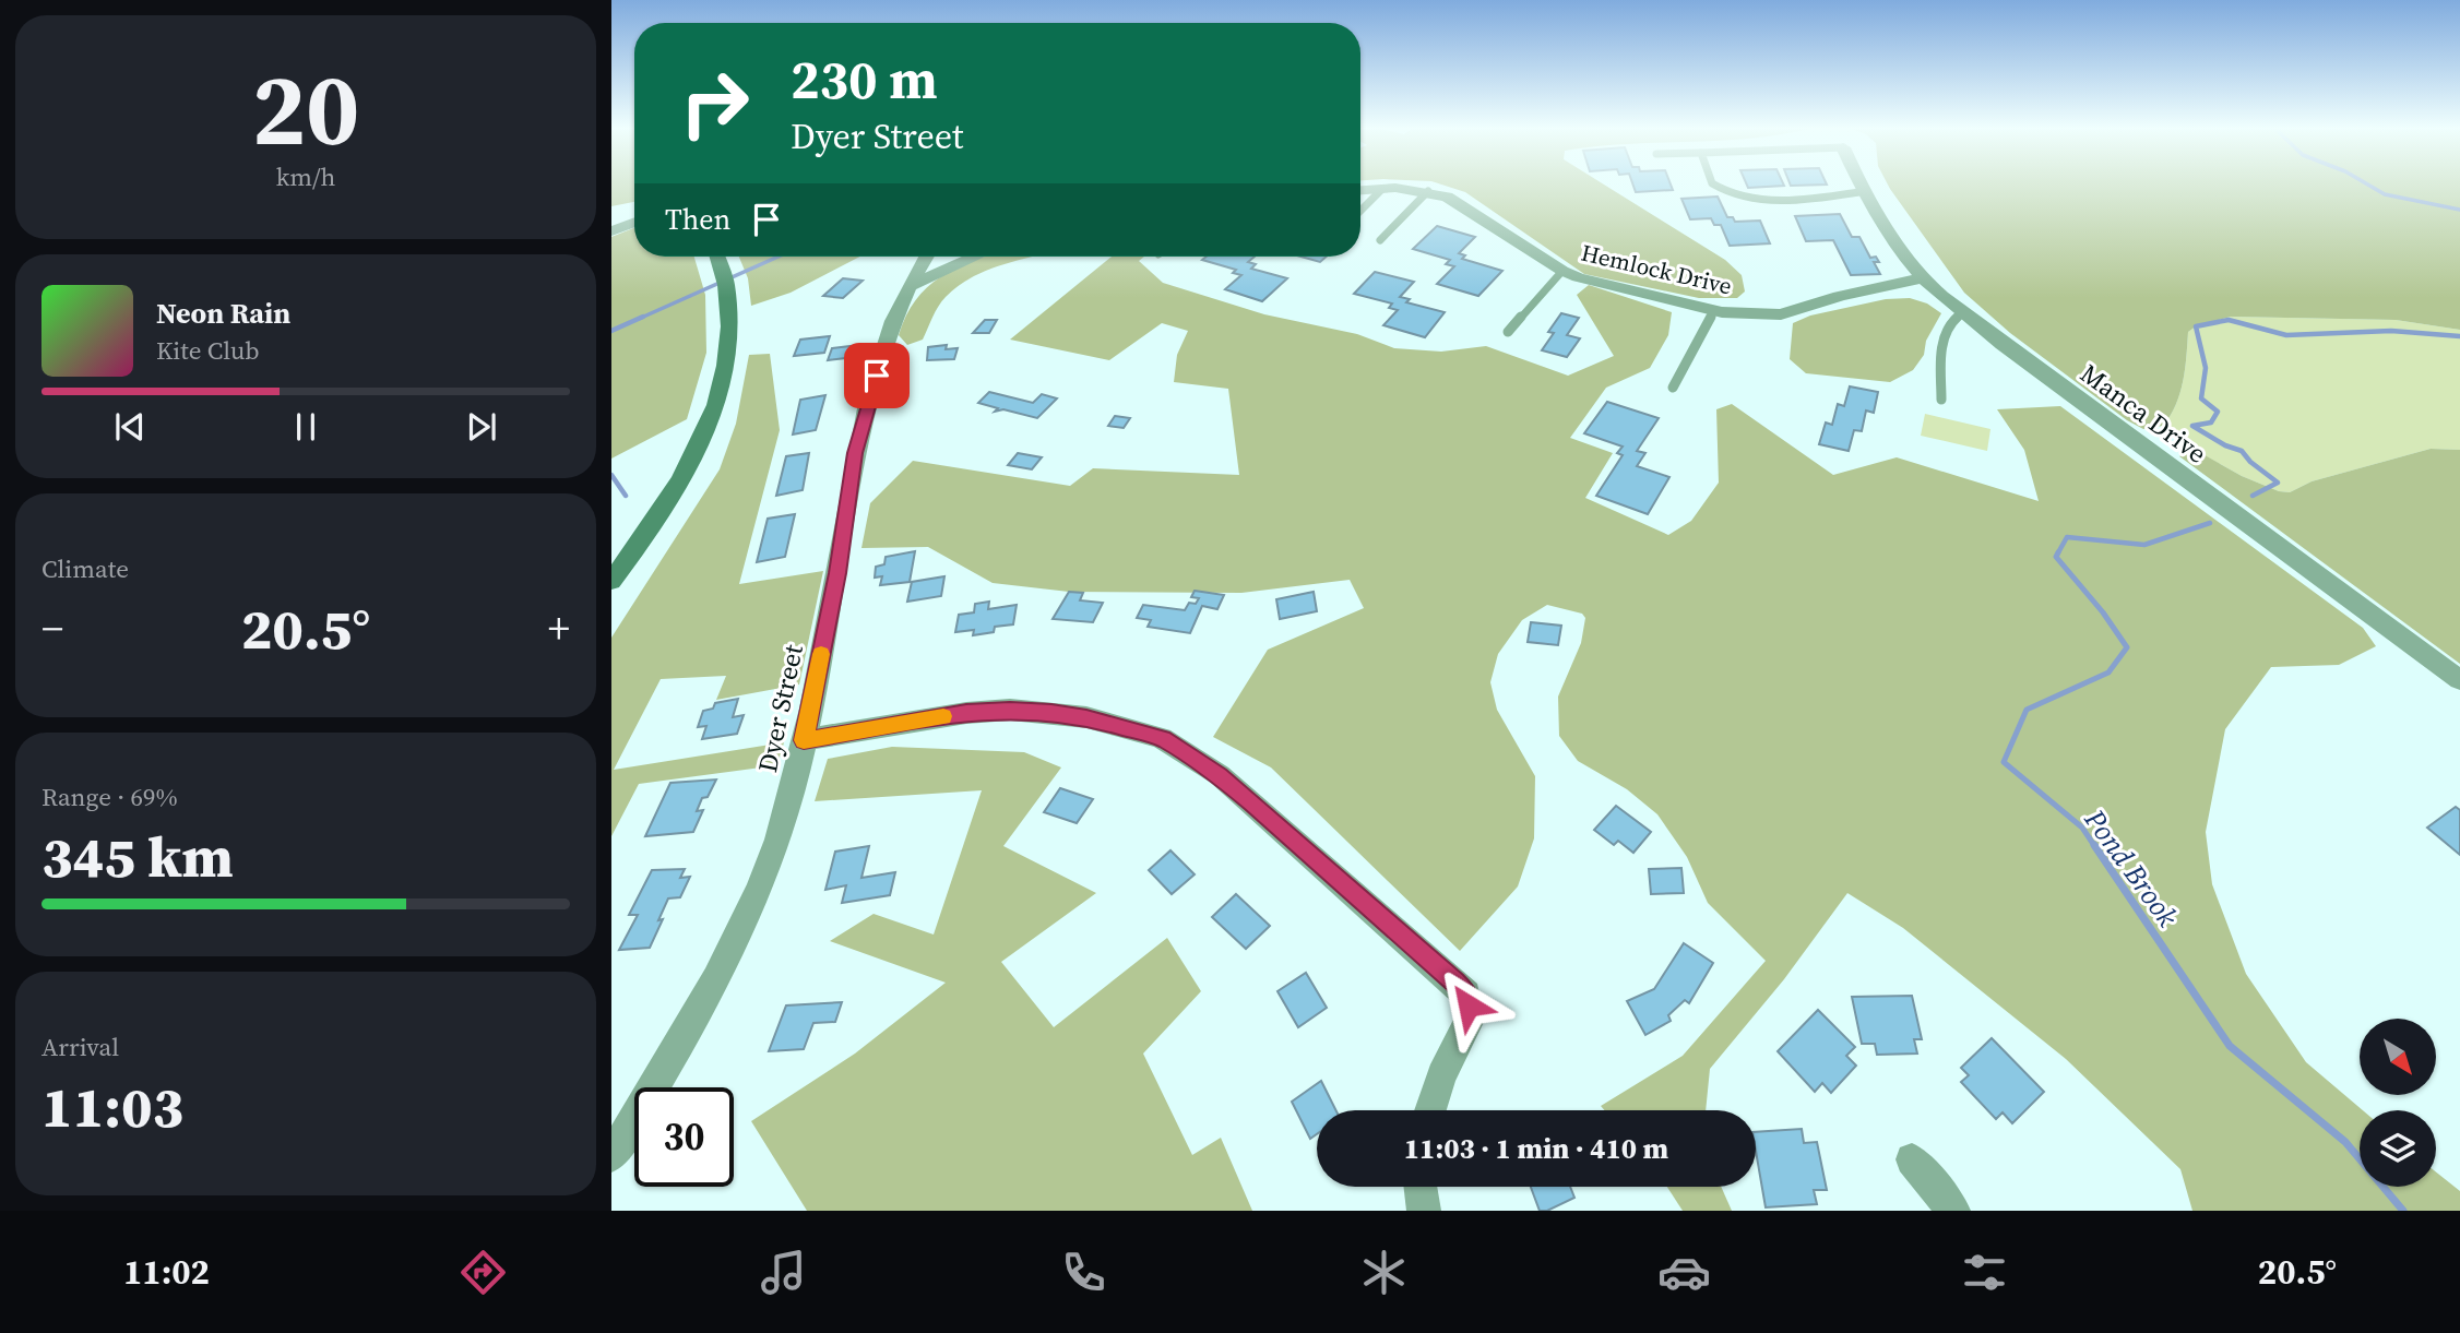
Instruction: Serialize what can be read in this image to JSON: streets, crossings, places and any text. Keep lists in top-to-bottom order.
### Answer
{
  "streets": {
    "street": ["Hemlock Drive", "Manca Drive", "Dyer Street"]
  },
  "crossings": [
    ["Hemlock Drive", "Manca Drive"]
  ],
  "water": ["Pond Brook"],
  "north": "bottom right",
  "page": {
    "tile": [
      ["20", "km/h"],
      "Climate",
      ["Range · 69%", "345 km"],
      ["Arrival", "11:03"]
    ],
    "turn": ["230 m", "Dyer Street"],
    "then": "Then",
    "song": ["Neon Rain", "Kite Club"],
    "heat": ["−", "20.5°", "+"],
    "limit": "30",
    "trip": "11:03 · 1 min · 410 m",
    "tabs": ["11:02", "20.5°"]
  }
}
